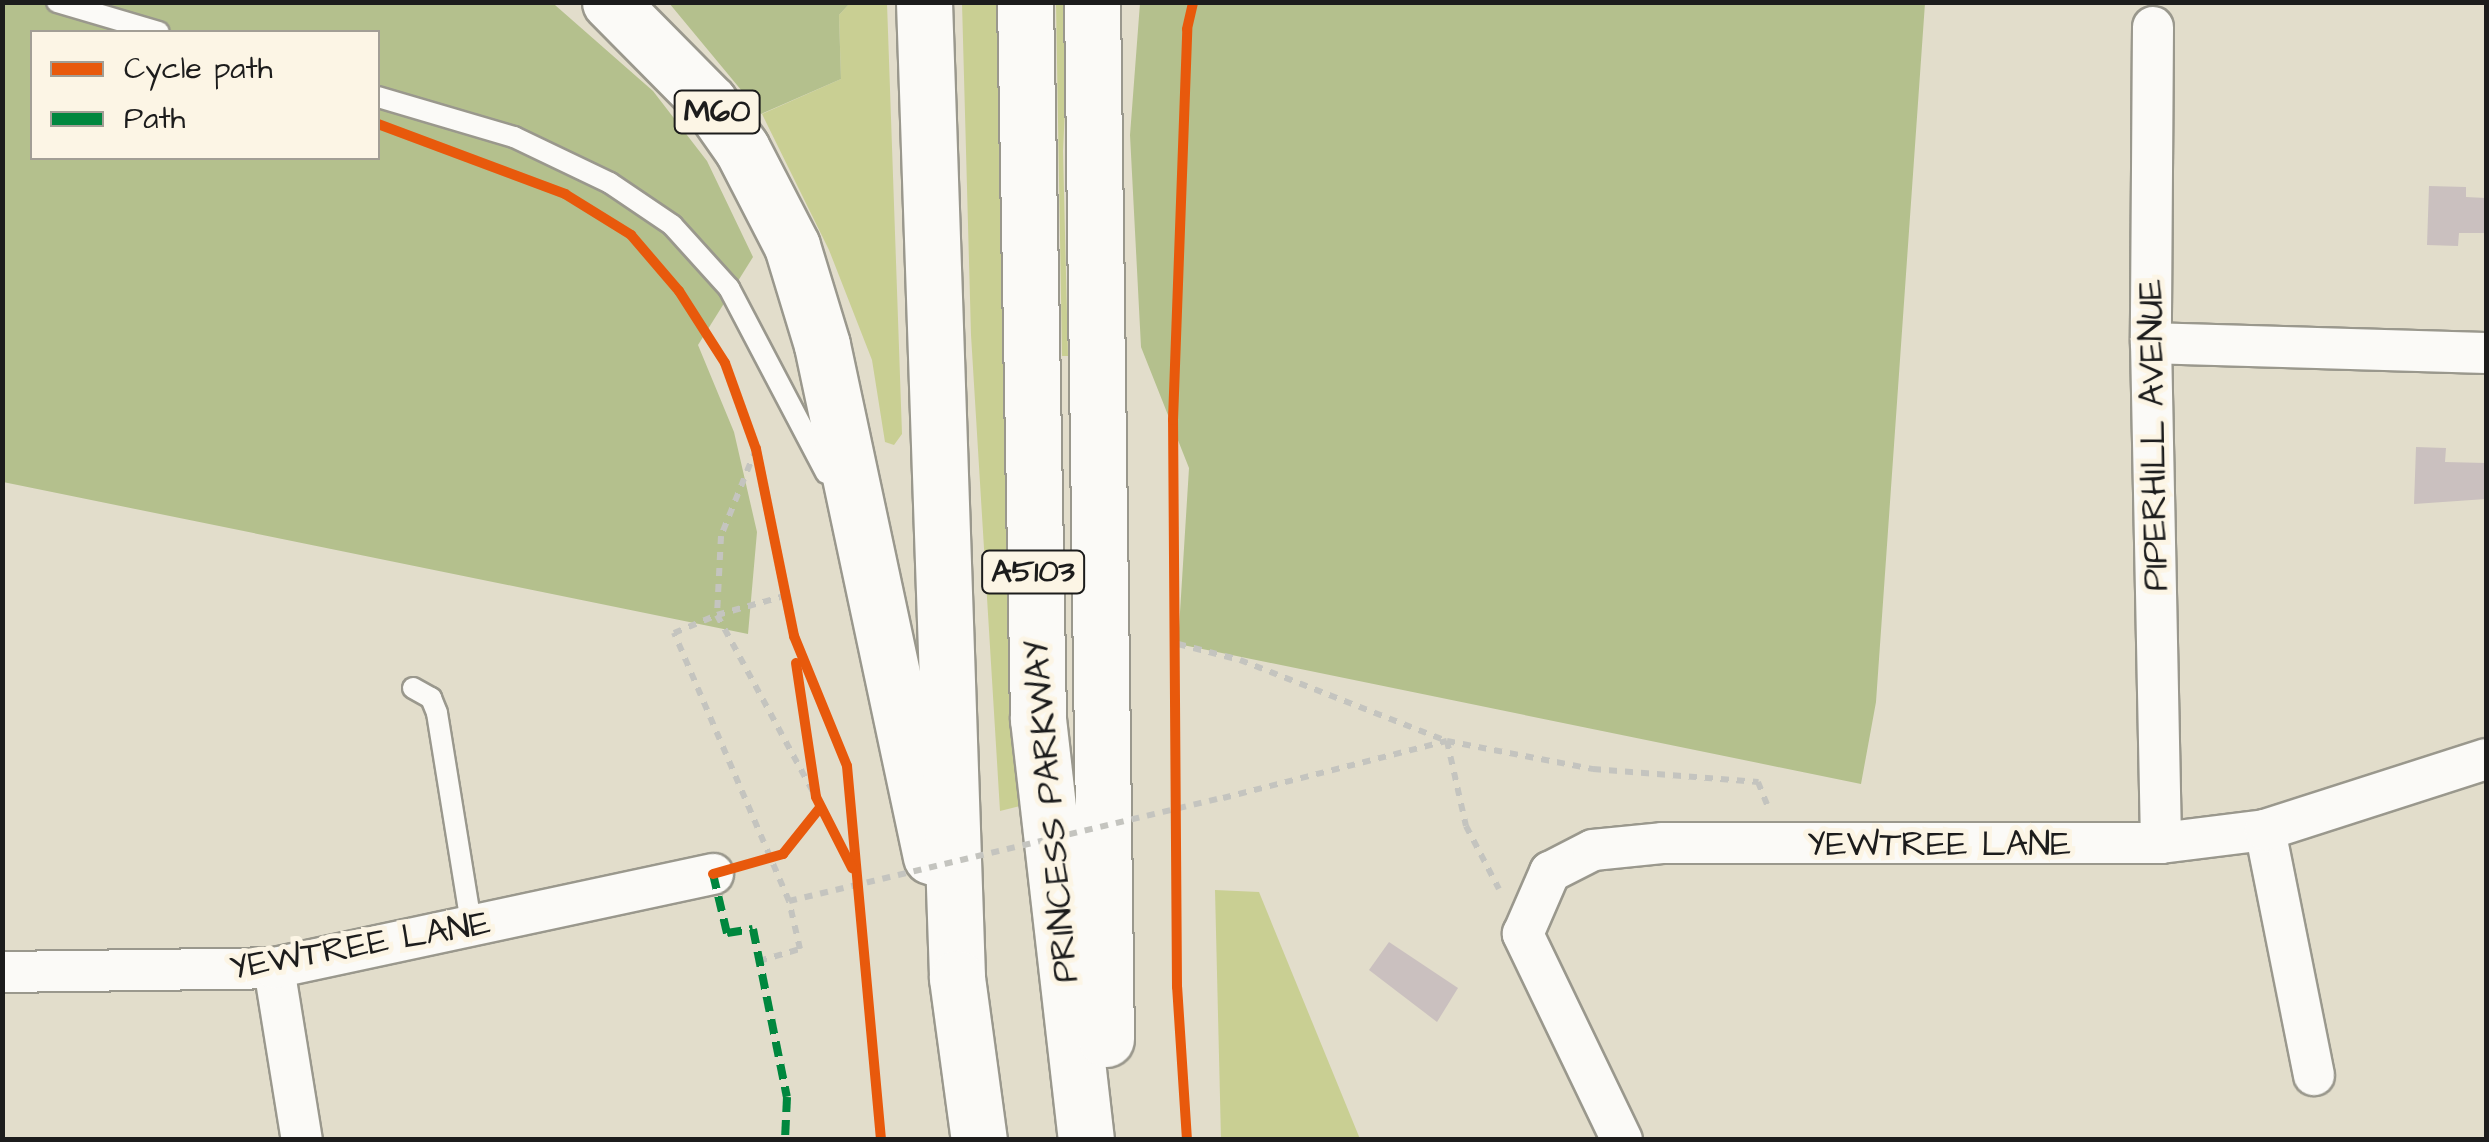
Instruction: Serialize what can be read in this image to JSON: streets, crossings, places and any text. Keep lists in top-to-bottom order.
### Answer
{
  "streets": {
    "highway": ["M60", "A5103", "PRINCESS PARKWAY"],
    "street": ["PIPERHILL AVENUE", "YEWTREE LANE"]
  },
  "crossings": [
    ["PIPERHILL AVENUE", "YEWTREE LANE"]
  ],
  "legend": ["Cycle path", "Path"]
}
